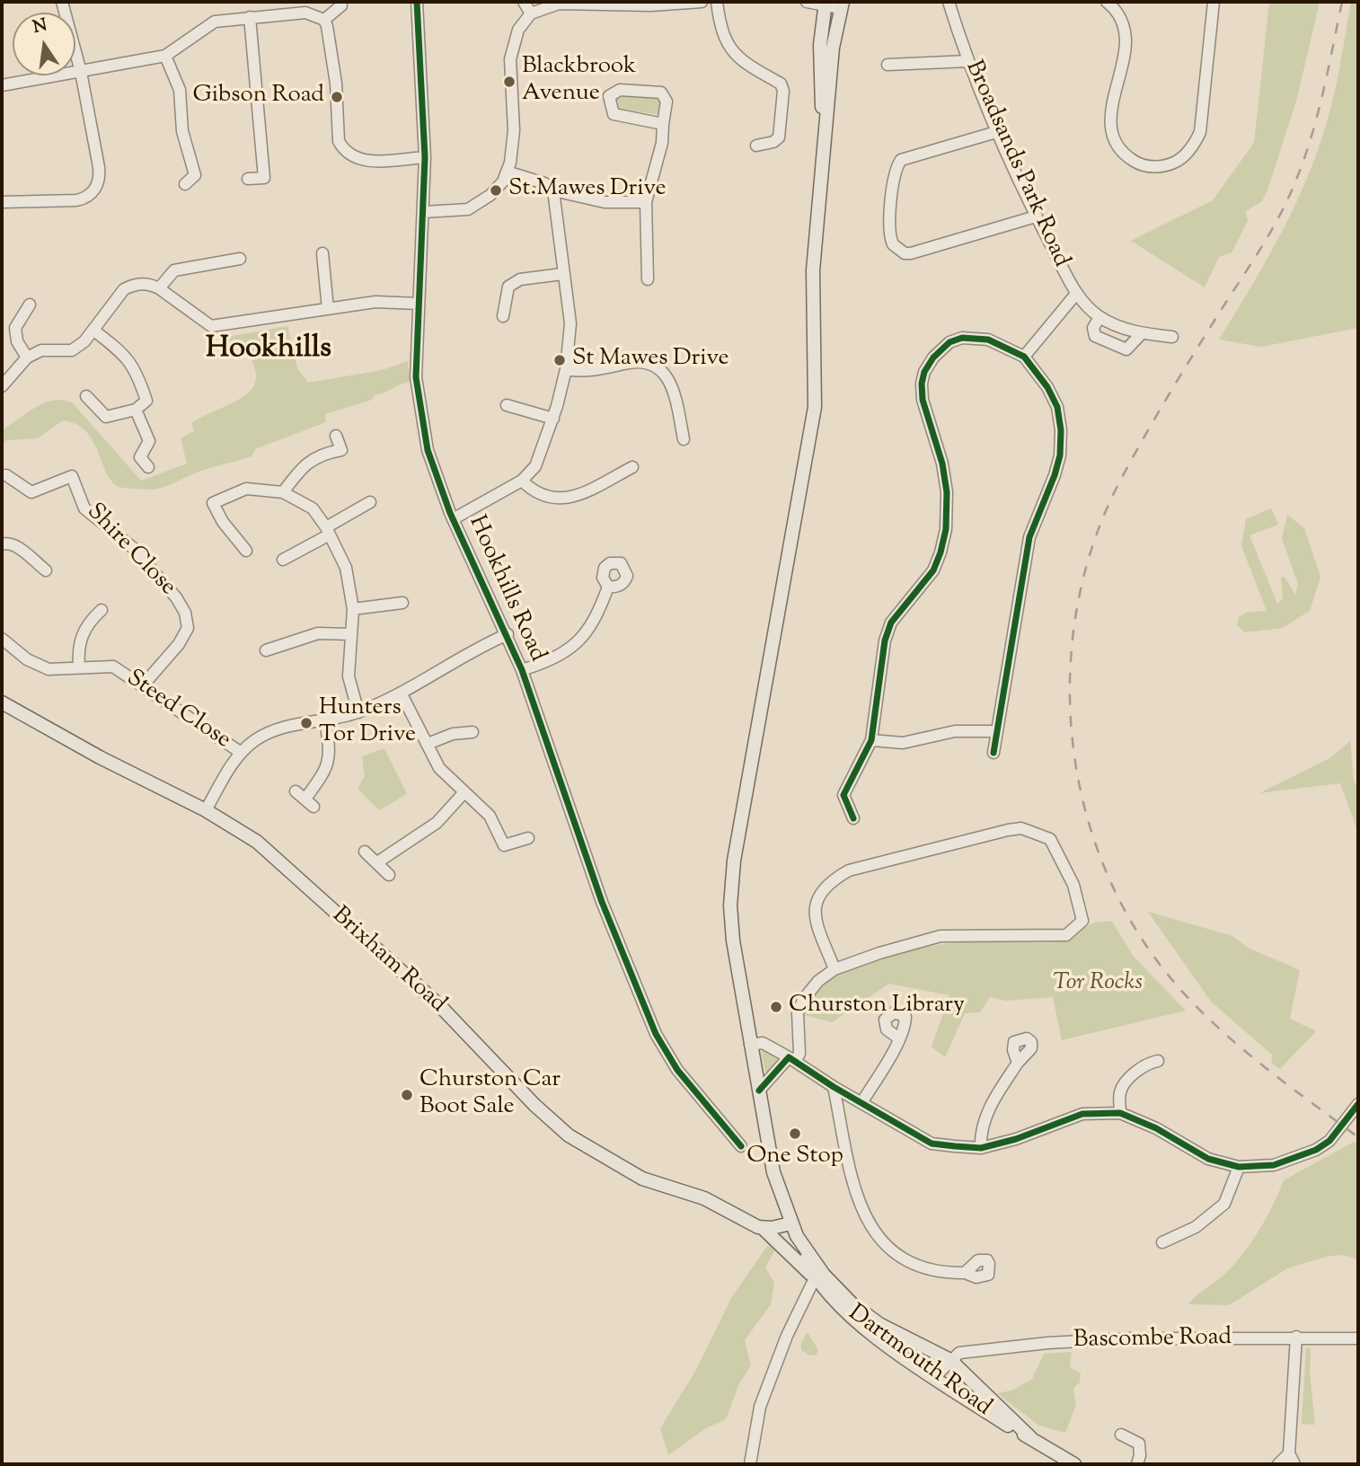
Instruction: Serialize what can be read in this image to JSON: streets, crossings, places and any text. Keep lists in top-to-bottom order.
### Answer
{
  "streets": {
    "main road": ["Brixham Road", "Dartmouth Road"],
    "street": [
      "Broadsands Park Road",
      "Shire Close",
      "Hookhills Road",
      "Steed Close",
      "Bascombe Road"
    ]
  },
  "crossings": [
    ["Shire Close", "Steed Close"],
    ["Brixham Road", "Dartmouth Road"],
    ["Bascombe Road", "Dartmouth Road"]
  ],
  "districts": ["Hookhills"],
  "parks": ["Tor Rocks"],
  "places": [
    "Blackbrook Avenue",
    "Gibson Road",
    "St.Mawes Drive",
    "St Mawes Drive",
    "Hunters Tor Drive",
    "Churston Library",
    "Churston Car Boot Sale",
    "One Stop"
  ],
  "north": "top"
}
